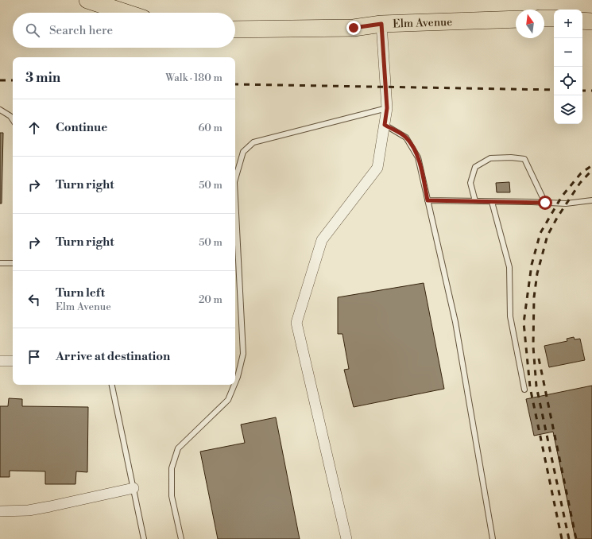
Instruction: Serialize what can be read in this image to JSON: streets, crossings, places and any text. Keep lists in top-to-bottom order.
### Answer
{
  "streets": {
    "main road": ["Elm Avenue"]
  },
  "north": "top",
  "page": {
    "map_buttons": ["+", "−"],
    "search": "Search here",
    "heading": ["3 min", "Walk · 180 m"],
    "list": [
      ["Continue", "60 m"],
      ["Turn right", "50 m"],
      ["Turn right", "50 m"],
      ["Turn left", "Elm Avenue", "20 m"],
      "Arrive at destination"
    ]
  }
}
